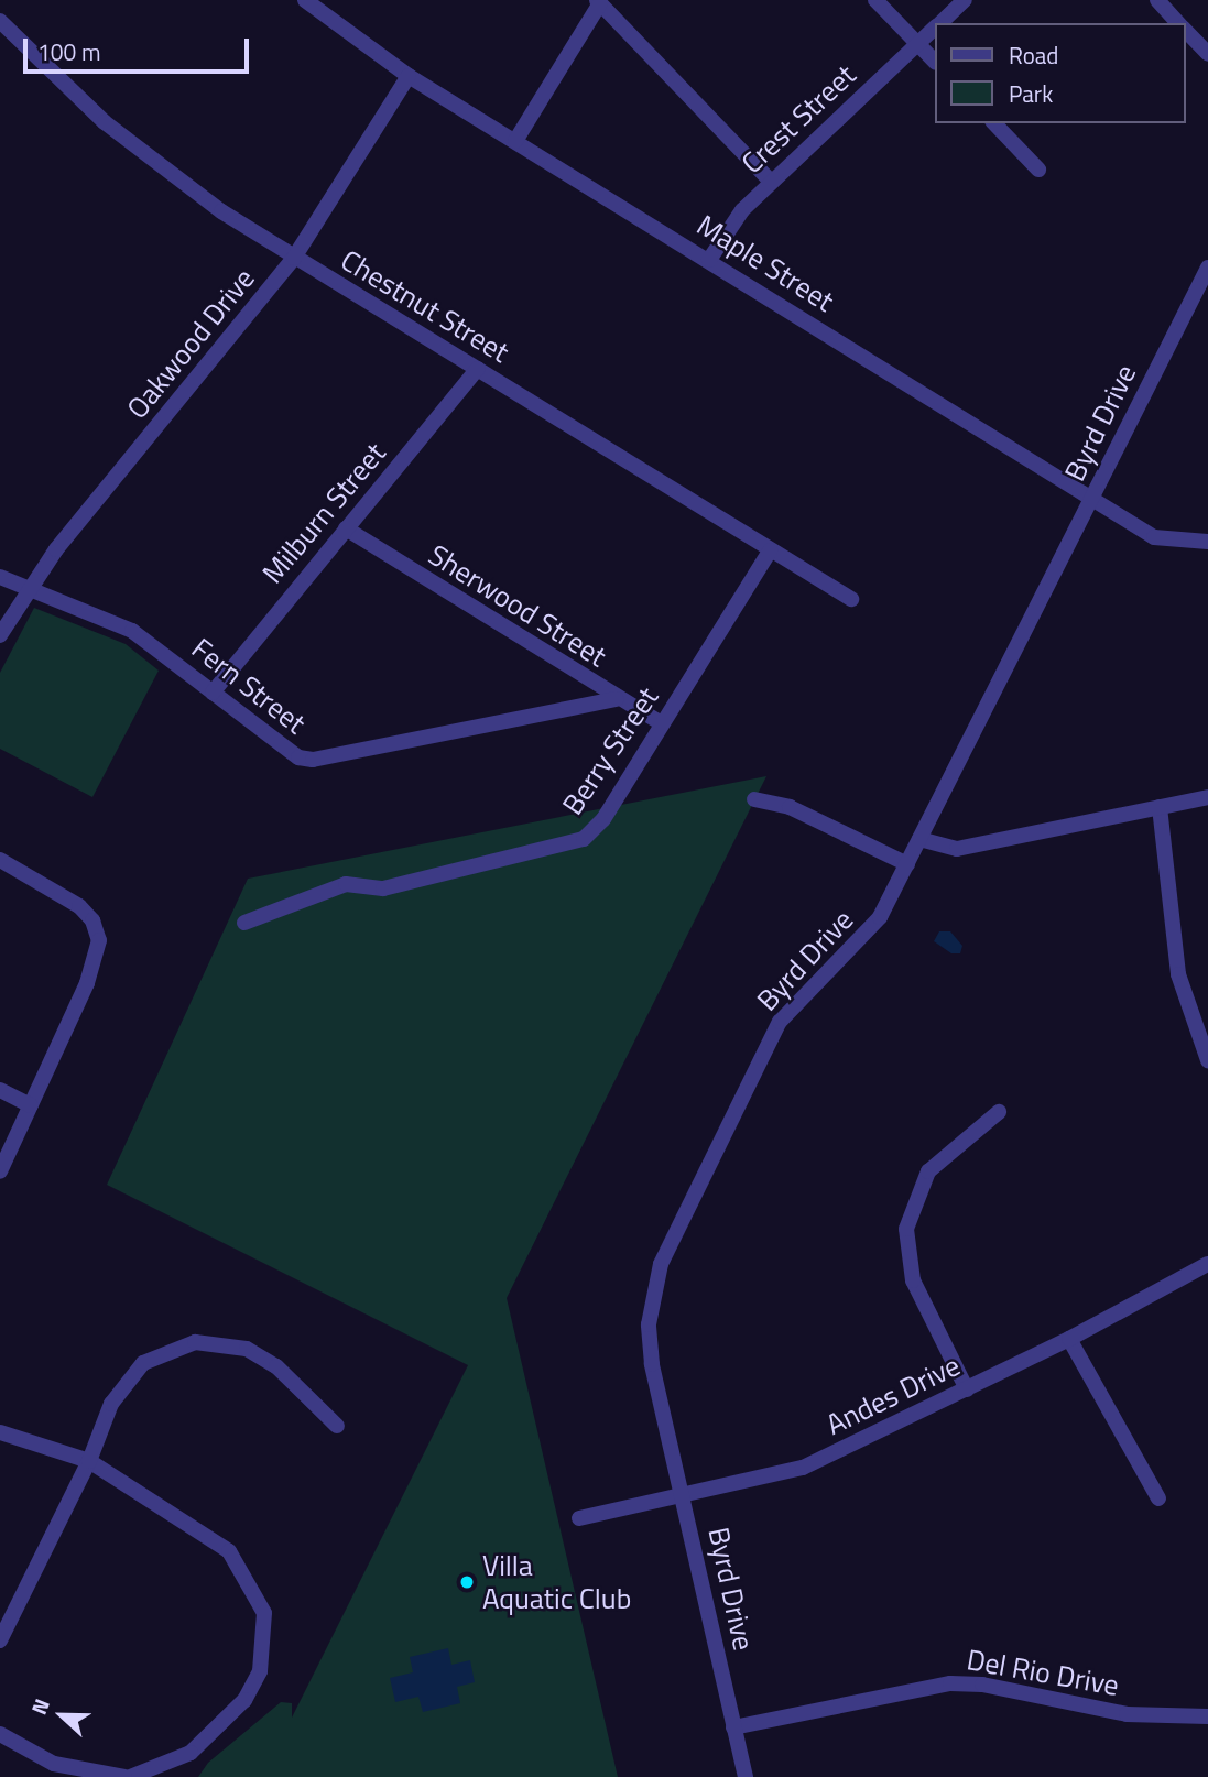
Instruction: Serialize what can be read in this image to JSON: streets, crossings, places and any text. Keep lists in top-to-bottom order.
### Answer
{
  "streets": {
    "street": [
      "Crest Street",
      "Maple Street",
      "Chestnut Street",
      "Oakwood Drive",
      "Byrd Drive",
      "Milburn Street",
      "Sherwood Street",
      "Fern Street",
      "Berry Street",
      "Andes Drive",
      "Del Rio Drive"
    ]
  },
  "crossings": [
    ["Crest Street", "Maple Street"],
    ["Maple Street", "Oakwood Drive"],
    ["Maple Street", "Byrd Drive"],
    ["Chestnut Street", "Oakwood Drive"],
    ["Chestnut Street", "Milburn Street"],
    ["Chestnut Street", "Berry Street"],
    ["Oakwood Drive", "Fern Street"],
    ["Byrd Drive", "Andes Drive"],
    ["Byrd Drive", "Del Rio Drive"],
    ["Milburn Street", "Sherwood Street"],
    ["Milburn Street", "Fern Street"],
    ["Sherwood Street", "Fern Street"],
    ["Sherwood Street", "Berry Street"]
  ],
  "places": ["Villa Aquatic Club"],
  "legend": ["Road", "Park"],
  "scale_bar": "100 m",
  "north": "left"
}
